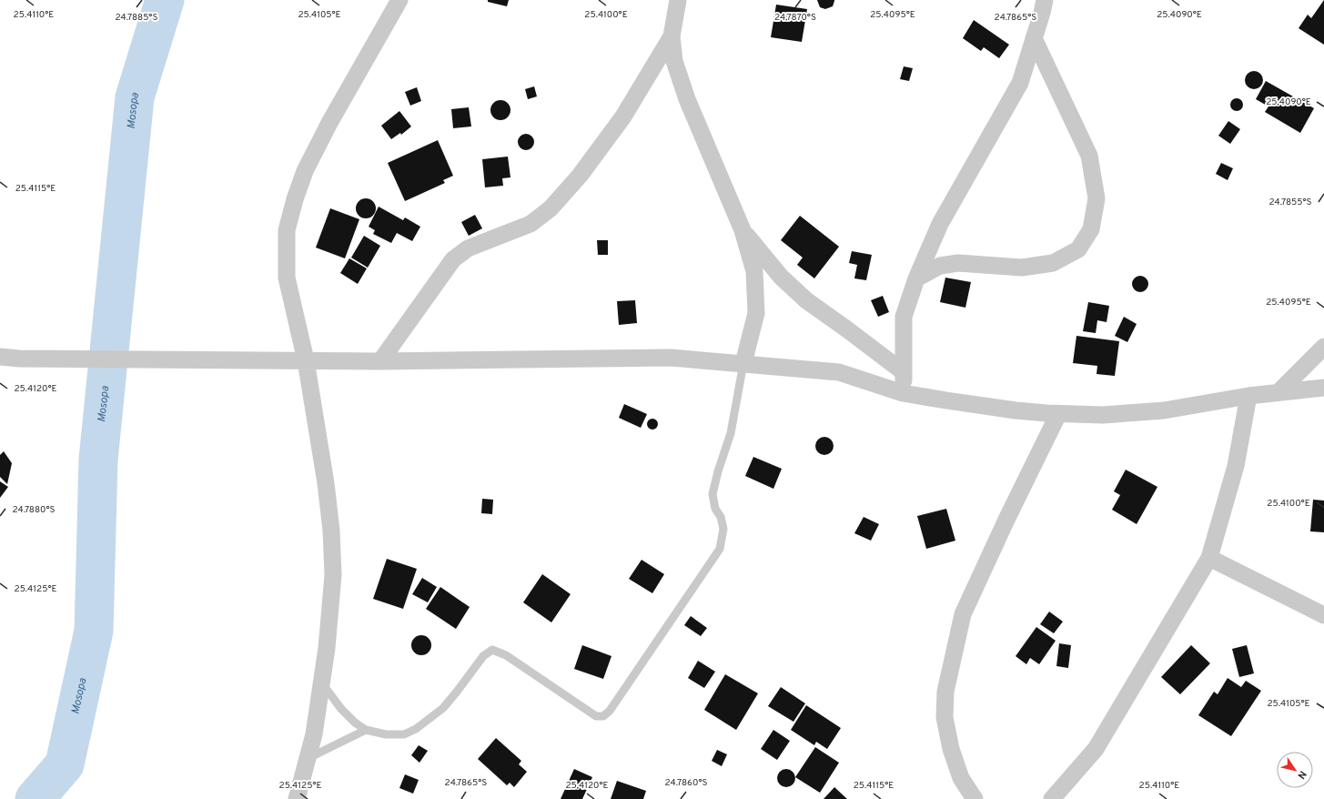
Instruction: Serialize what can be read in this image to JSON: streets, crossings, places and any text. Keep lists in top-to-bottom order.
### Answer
{
  "water": ["Mosopa"],
  "north": "bottom right",
  "coordinates": [
    "25.4090°E",
    "25.4110°E",
    "25.4105°E",
    "25.4100°E",
    "25.4095°E",
    "24.7885°S",
    "24.7870°S",
    "24.7865°S",
    "25.4115°E",
    "24.7855°S",
    "25.4120°E",
    "24.7880°S",
    "25.4125°E",
    "24.7860°S"
  ]
}
